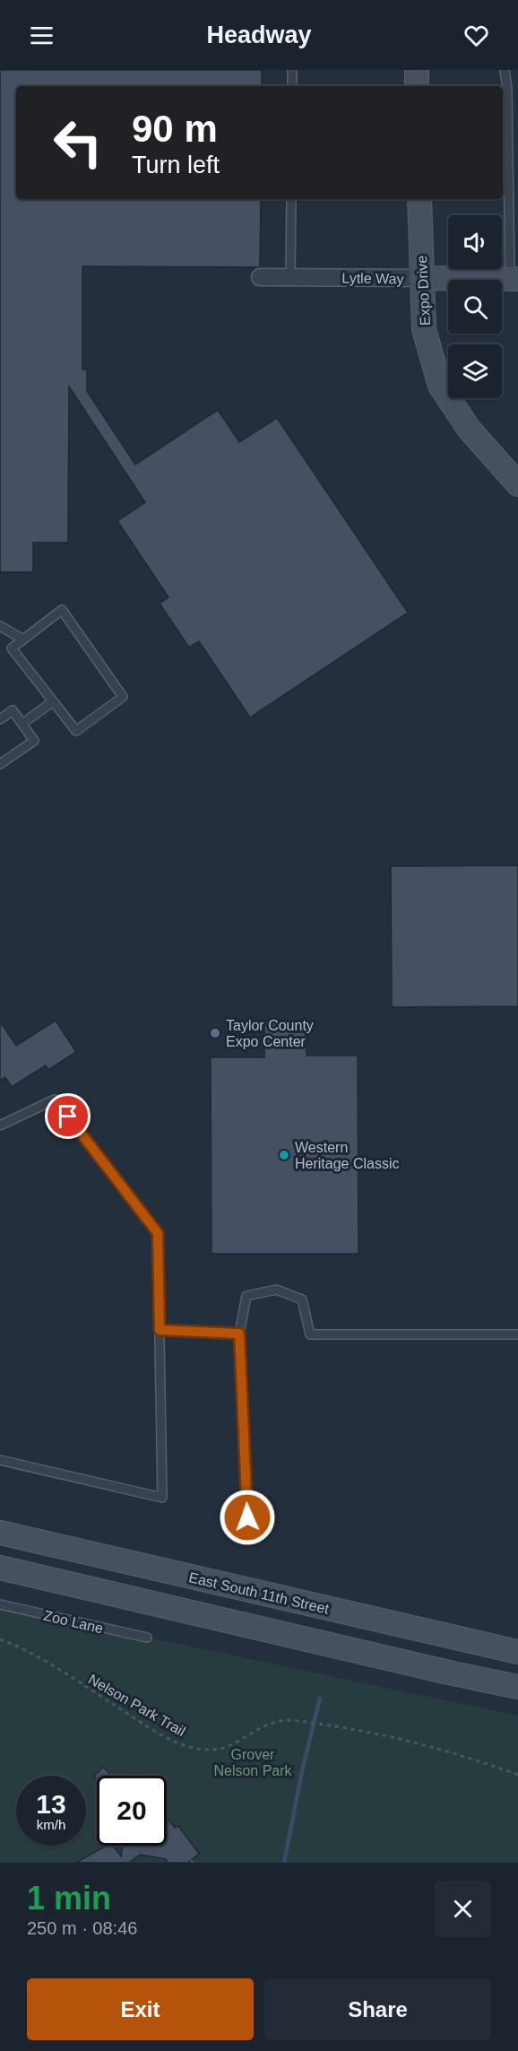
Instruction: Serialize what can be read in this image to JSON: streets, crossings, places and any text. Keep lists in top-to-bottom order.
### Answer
{
  "streets": {
    "main road": ["Lytle Way", "Expo Drive", "East South 11th Street"],
    "lane": ["Zoo Lane"],
    "path": ["Nelson Park Trail"]
  },
  "crossings": [
    ["Lytle Way", "Expo Drive"]
  ],
  "parks": ["Grover Nelson Park"],
  "places": ["Taylor County Expo Center", "Western Heritage Classic"],
  "page": {
    "header": "Headway",
    "turn": ["90 m", "Turn left"],
    "speed": "13 km/h",
    "limit": "20",
    "heading": ["1 min", "250 m · 08:46"],
    "buttons": ["Exit", "Share"]
  }
}
